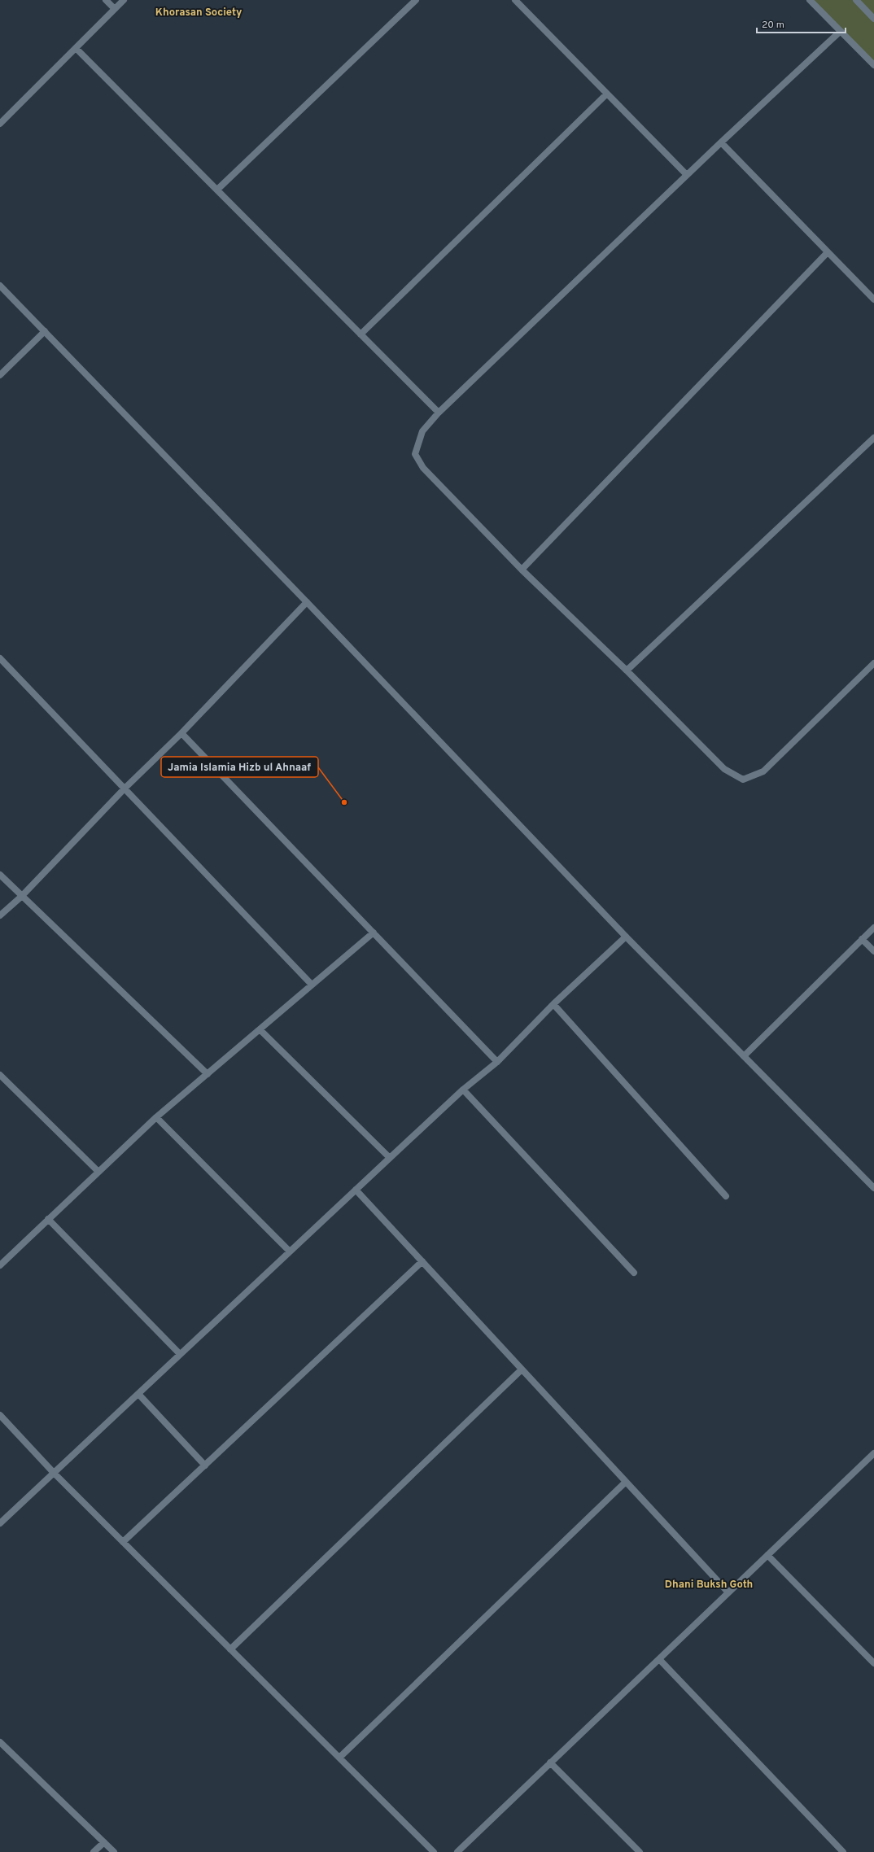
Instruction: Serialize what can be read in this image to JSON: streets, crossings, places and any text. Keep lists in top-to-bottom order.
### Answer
{
  "districts": ["Khorasan Society", "Dhani Buksh Goth"],
  "places": ["Jamia Islamia Hizb ul Ahnaaf"],
  "scale_bar": "20 m"
}
